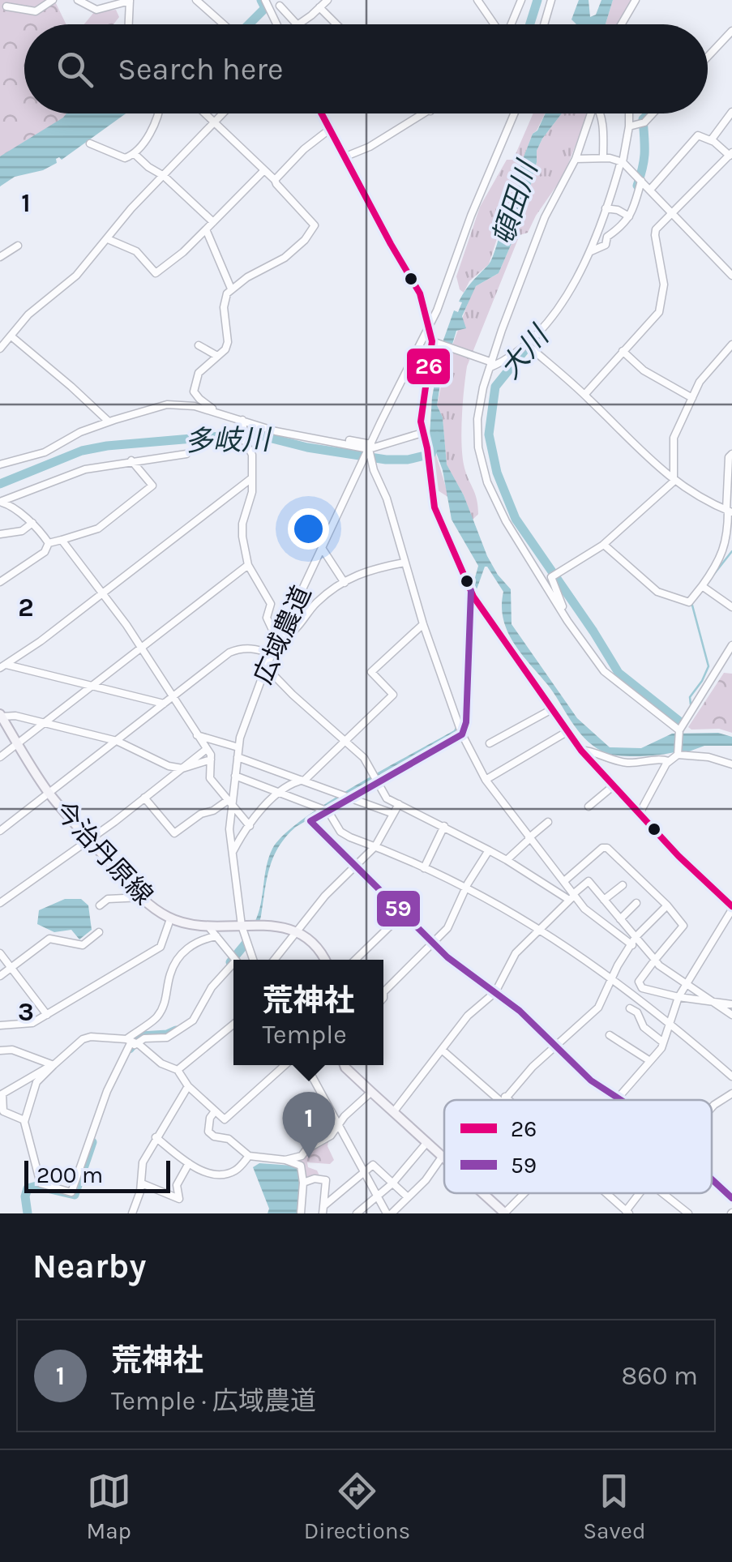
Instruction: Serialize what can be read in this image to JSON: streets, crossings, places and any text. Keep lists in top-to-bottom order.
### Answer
{
  "streets": {
    "main road": ["今治丹原線"],
    "street": ["広域農道"]
  },
  "crossings": [
    ["広域農道", "今治丹原線"]
  ],
  "water": ["頓田川", "大川", "多岐川"],
  "lines": ["transit line 26", "transit line 59"],
  "legend": ["26", "59"],
  "scale_bar": "200 m",
  "page": {
    "search": "Search here",
    "popup": ["荒神社", "Temple"],
    "pins": "1",
    "scale": "200 m",
    "heading": "Nearby",
    "list": [
      {
        "mark": "1",
        "name": "荒神社",
        "note": "Temple · 広域農道",
        "value": "860 m"
      }
    ],
    "nav": ["Map", "Directions", "Saved"]
  },
  "grid": {
    "rows": ["1", "2", "3"]
  }
}
